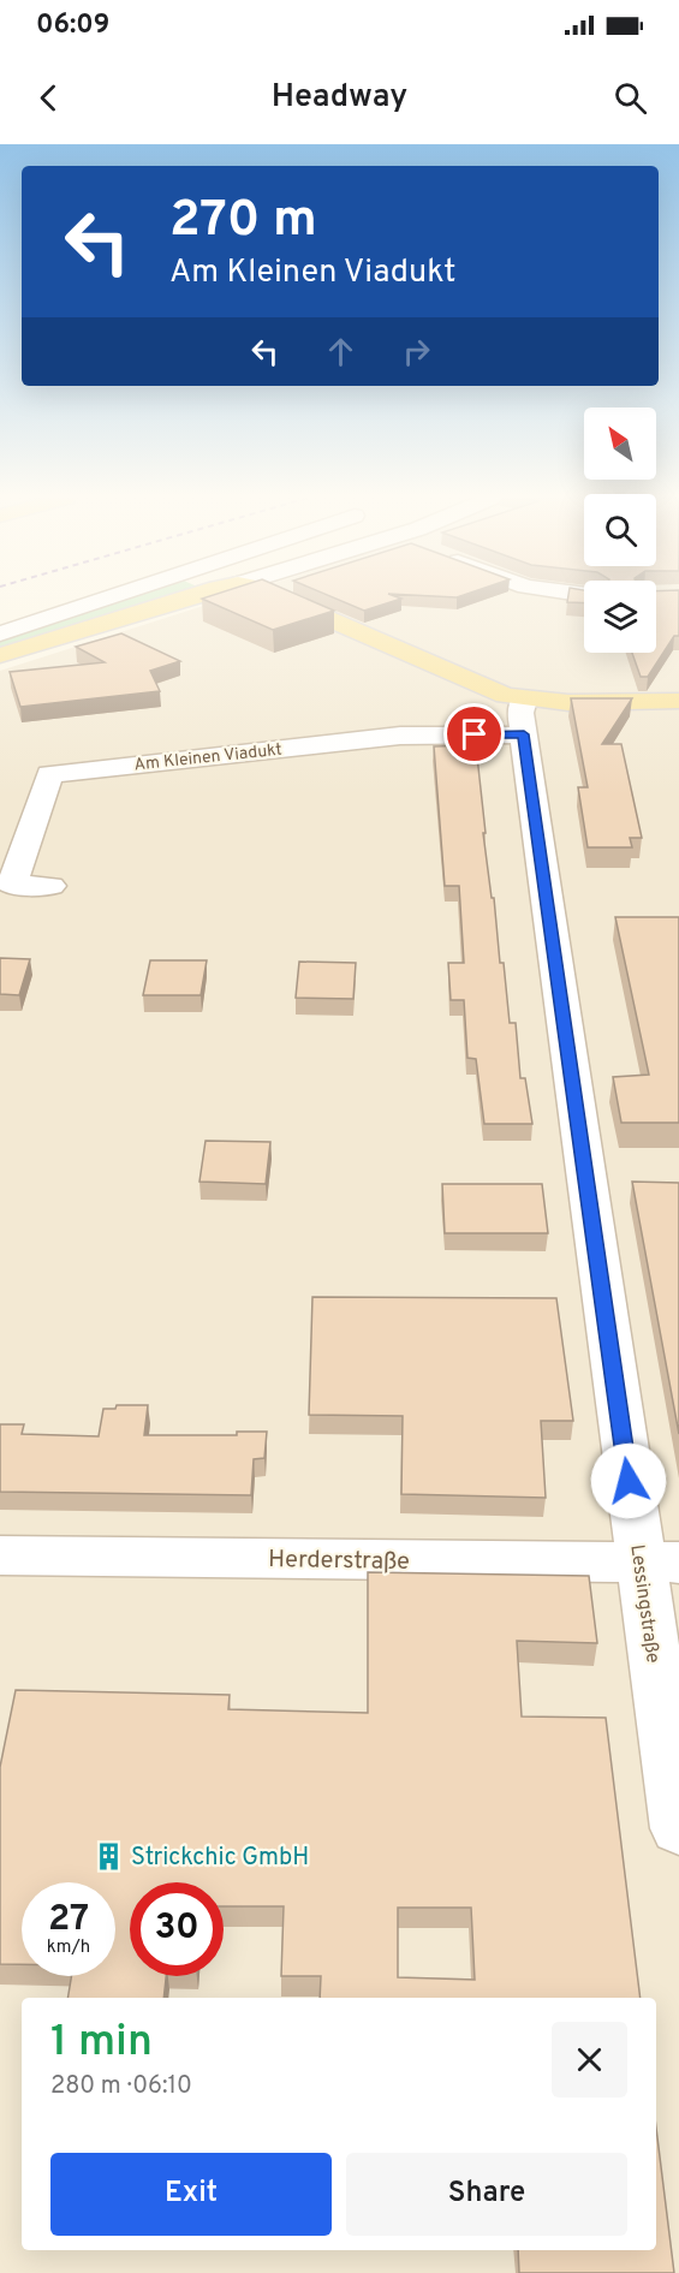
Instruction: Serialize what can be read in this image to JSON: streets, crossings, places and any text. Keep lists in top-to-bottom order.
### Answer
{
  "streets": {
    "street": ["Am Kleinen Viadukt", "Herderstraße", "Lessingstraße"]
  },
  "crossings": [
    ["Am Kleinen Viadukt", "Lessingstraße"],
    ["Herderstraße", "Lessingstraße"]
  ],
  "places": {
    "building": ["Strickchic GmbH"]
  },
  "north": "top left",
  "page": {
    "status": "06:09",
    "header": "Headway",
    "turn": ["270 m", "Am Kleinen Viadukt"],
    "speed": "27 km/h",
    "limit": "30",
    "heading": ["1 min", "280 m · 06:10"],
    "buttons": ["Exit", "Share"]
  }
}
